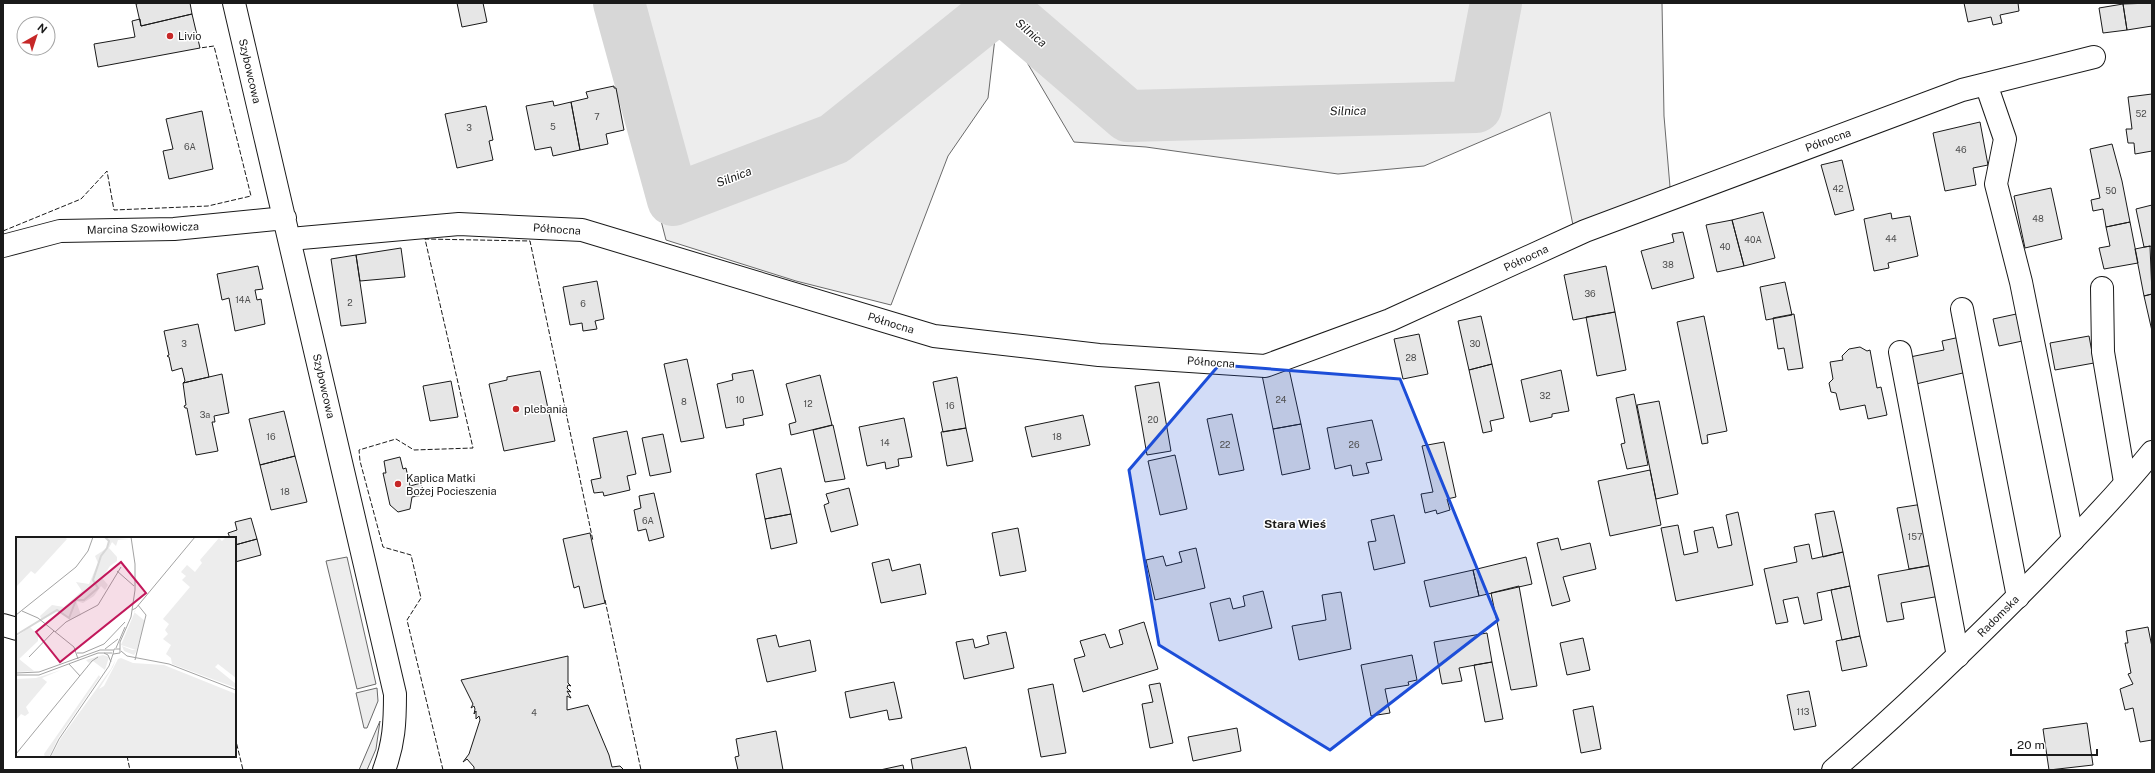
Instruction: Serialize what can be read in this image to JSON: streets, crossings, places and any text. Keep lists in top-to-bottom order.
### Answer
{
  "streets": {
    "street": [
      "Szybowcowa",
      "Północna",
      "Marcina Szowiłowicza",
      "Radomska"
    ]
  },
  "crossings": [
    ["Szybowcowa", "Północna"],
    ["Szybowcowa", "Marcina Szowiłowicza"],
    ["Północna", "Marcina Szowiłowicza"]
  ],
  "districts": ["Stara Wieś"],
  "water": ["Silnica"],
  "places": ["Livio", "plebania", "Kaplica Matki Bożej Pocieszenia"],
  "house_numbers": [
    "52",
    "7",
    "5",
    "3",
    "6A",
    "46",
    "42",
    "50",
    "48",
    "44",
    "40A",
    "40",
    "38",
    "36",
    "14A",
    "2",
    "6",
    "3",
    "30",
    "28",
    "32",
    "10",
    "24",
    "8",
    "12",
    "16",
    "3a",
    "20",
    "16",
    "18",
    "14",
    "22",
    "26",
    "18",
    "6A",
    "157",
    "113",
    "4"
  ],
  "scale_bar": "20 m",
  "north": "top right"
}
